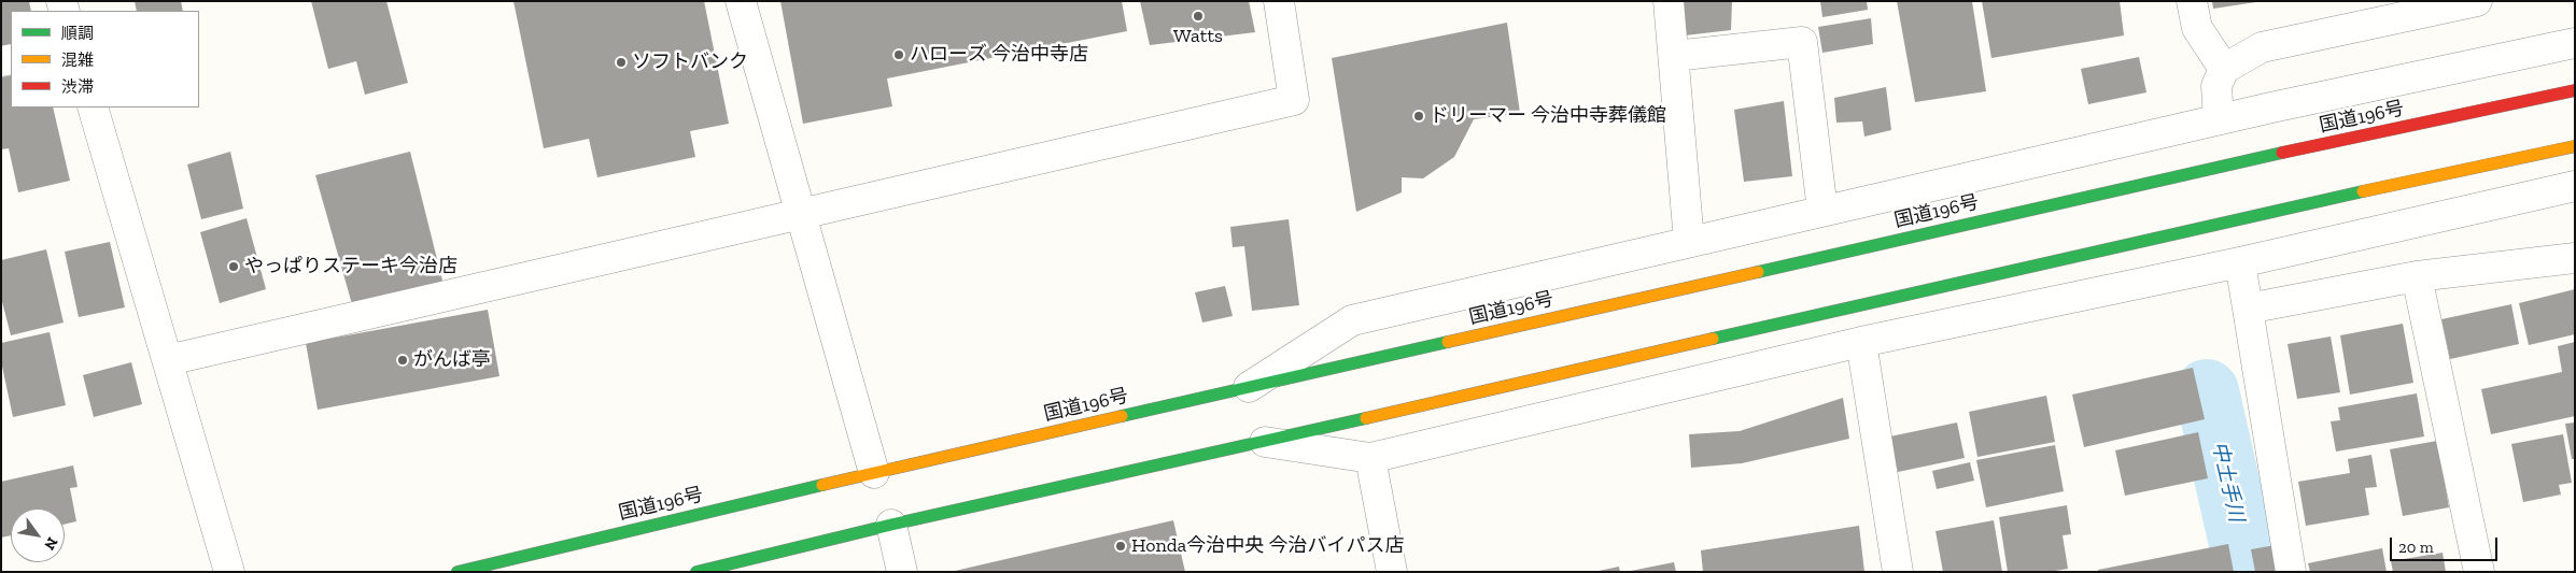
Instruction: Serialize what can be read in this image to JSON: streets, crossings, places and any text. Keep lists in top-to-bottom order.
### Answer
{
  "streets": {
    "highway": ["国道196号"]
  },
  "water": ["中土手川"],
  "places": [
    "Watts",
    "ハローズ 今治中寺店",
    "ソフトバンク",
    "ドリーマー 今治中寺葬儀館",
    "やっぱりステーキ今治店",
    "がんば亭",
    "Honda今治中央 今治バイパス店"
  ],
  "legend": ["順調", "混雑", "渋滞"],
  "scale_bar": "20 m",
  "north": "bottom right"
}
